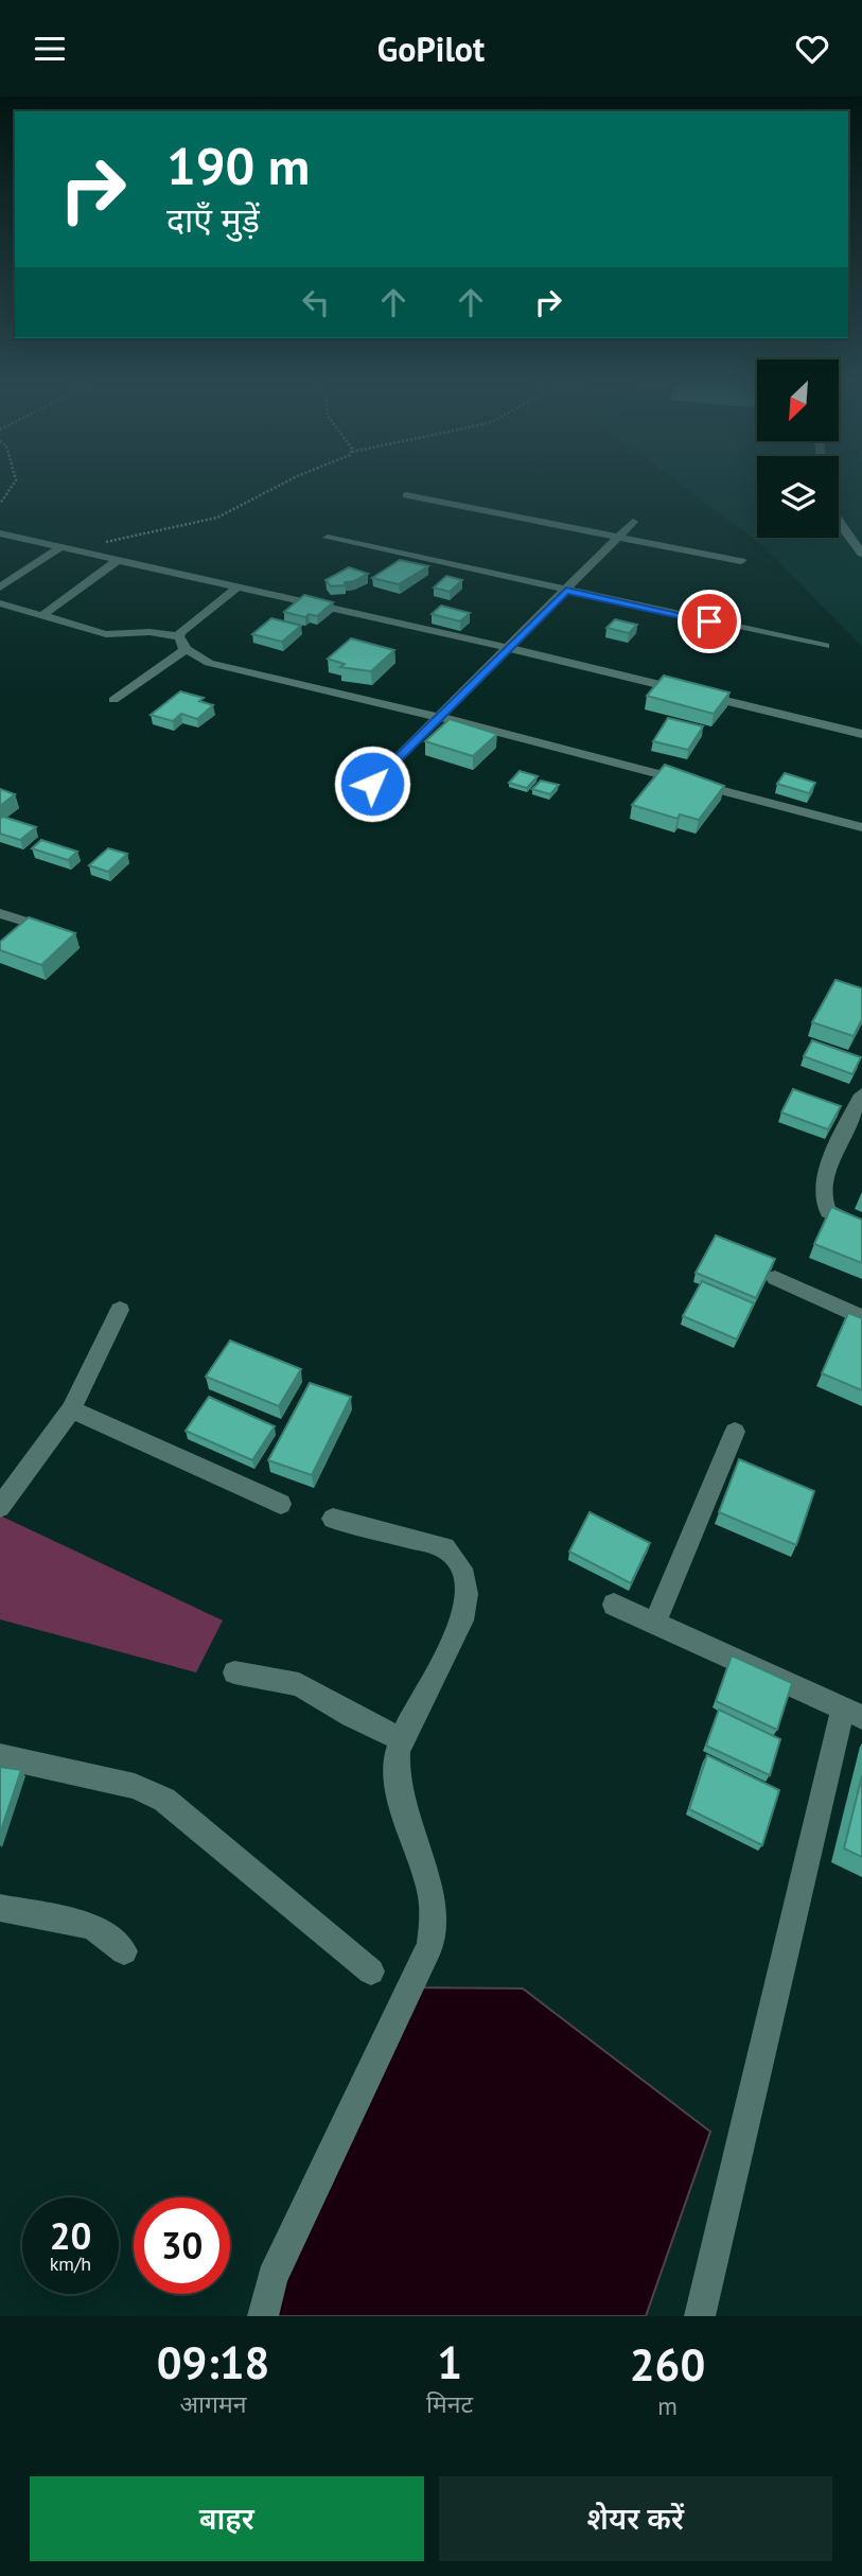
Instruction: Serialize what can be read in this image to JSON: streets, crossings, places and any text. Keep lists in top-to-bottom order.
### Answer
{
  "north": "bottom left",
  "page": {
    "header": "GoPilot",
    "turn": ["190 m", "दाएँ मुड़ें"],
    "speed": "20 km/h",
    "limit": "30",
    "eta": [
      "09:18",
      "आगमन",
      "1",
      "मिनट",
      "260",
      "m"
    ],
    "buttons": ["बाहर", "शेयर करें"]
  }
}
